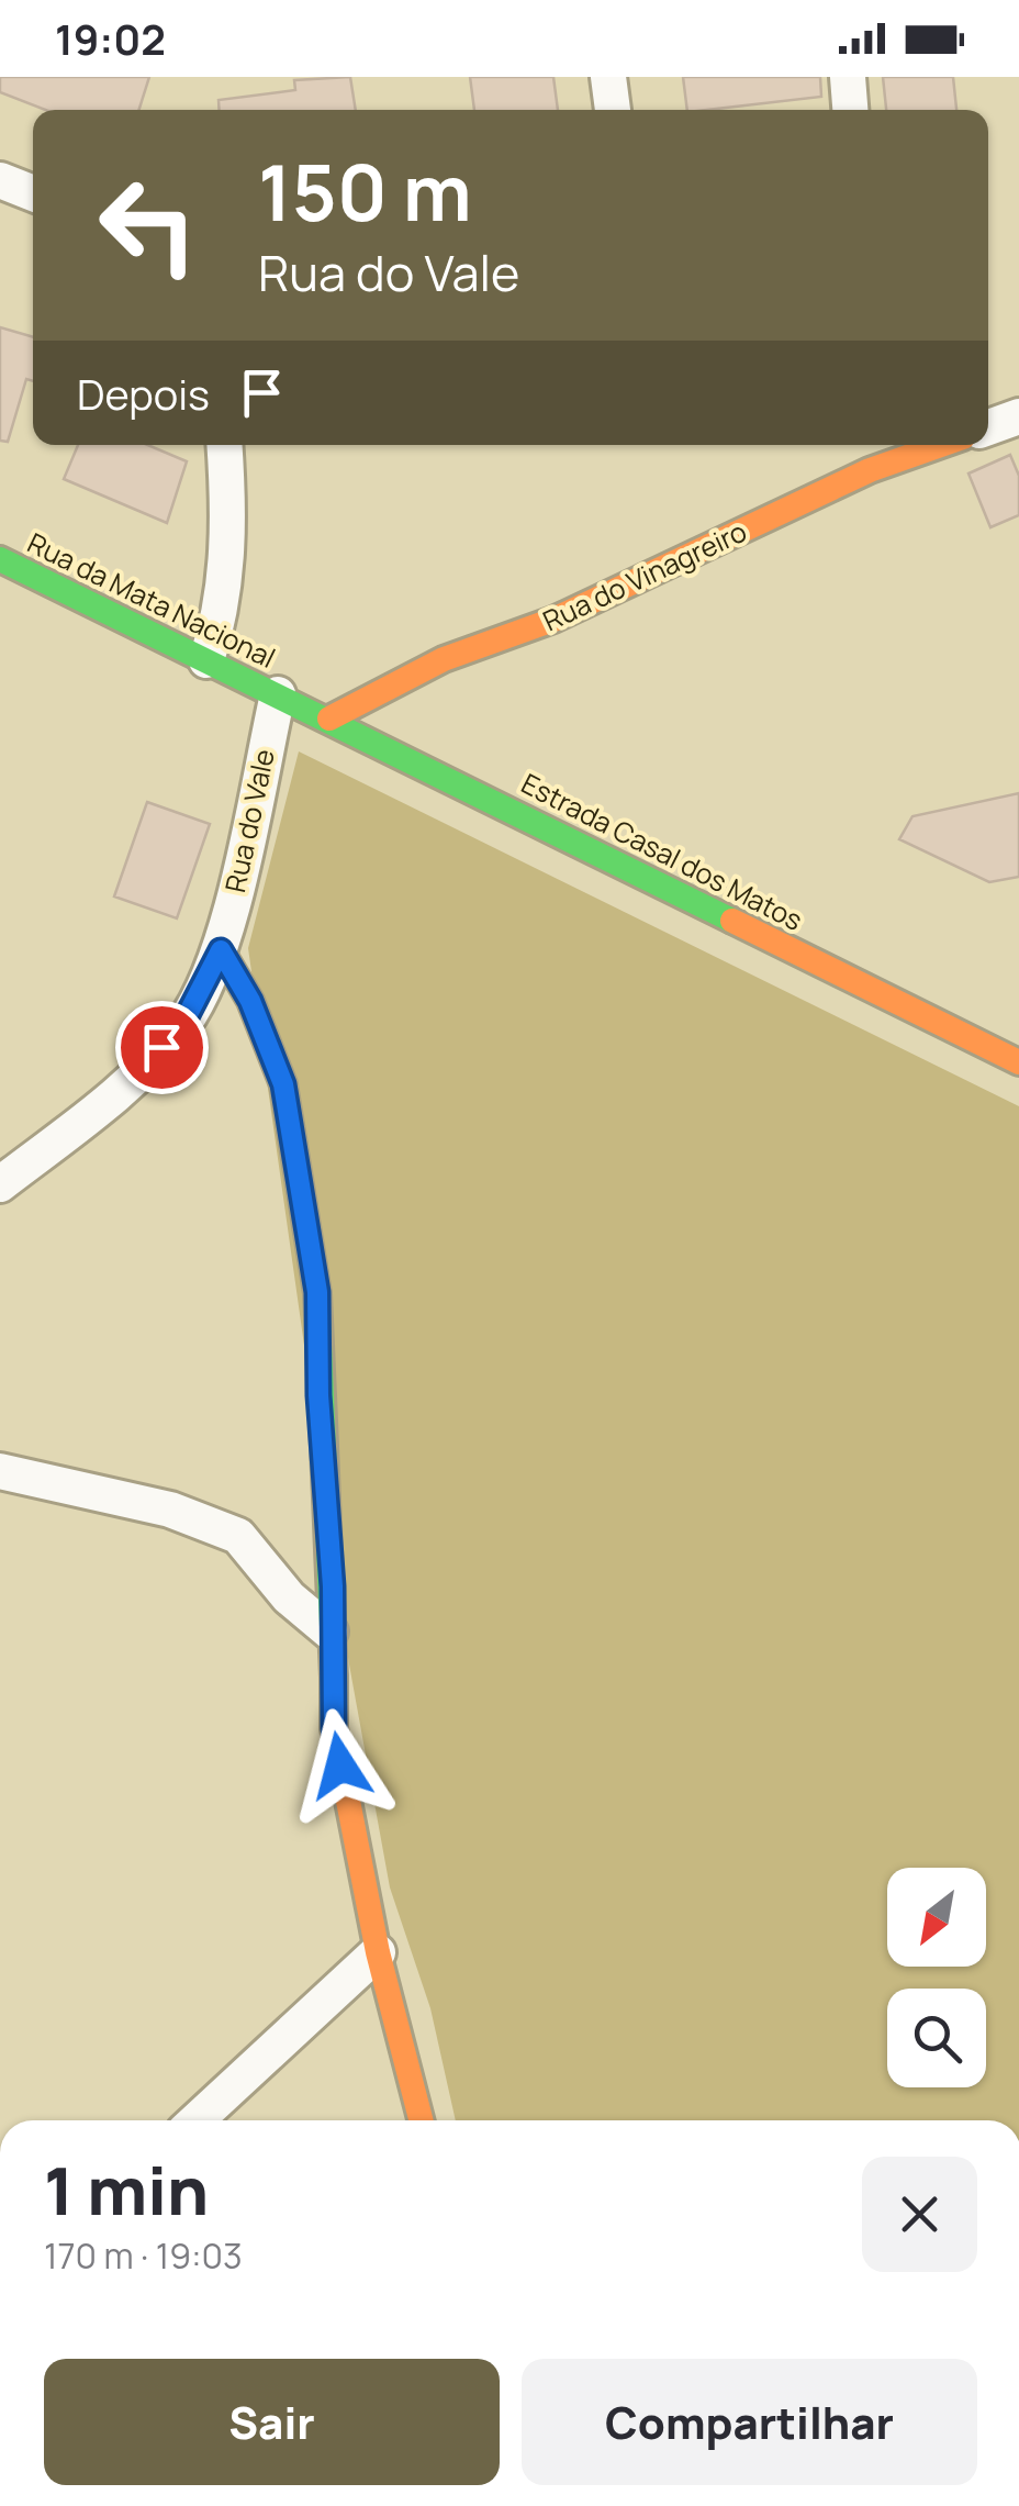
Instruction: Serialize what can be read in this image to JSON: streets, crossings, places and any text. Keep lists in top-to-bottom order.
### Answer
{
  "streets": {
    "street": [
      "Rua do Vinagreiro",
      "Rua da Mata Nacional",
      "Rua do Vale",
      "Estrada Casal dos Matos"
    ]
  },
  "crossings": [
    ["Rua do Vinagreiro", "Estrada Casal dos Matos"],
    ["Rua da Mata Nacional", "Rua do Vale"],
    ["Rua da Mata Nacional", "Estrada Casal dos Matos"],
    ["Rua do Vale", "Estrada Casal dos Matos"]
  ],
  "north": "bottom left",
  "page": {
    "status": "19:02",
    "turn": ["150 m", "Rua do Vale"],
    "then": "Depois",
    "heading": ["1 min", "170 m · 19:03"],
    "buttons": ["Sair", "Compartilhar"]
  }
}
